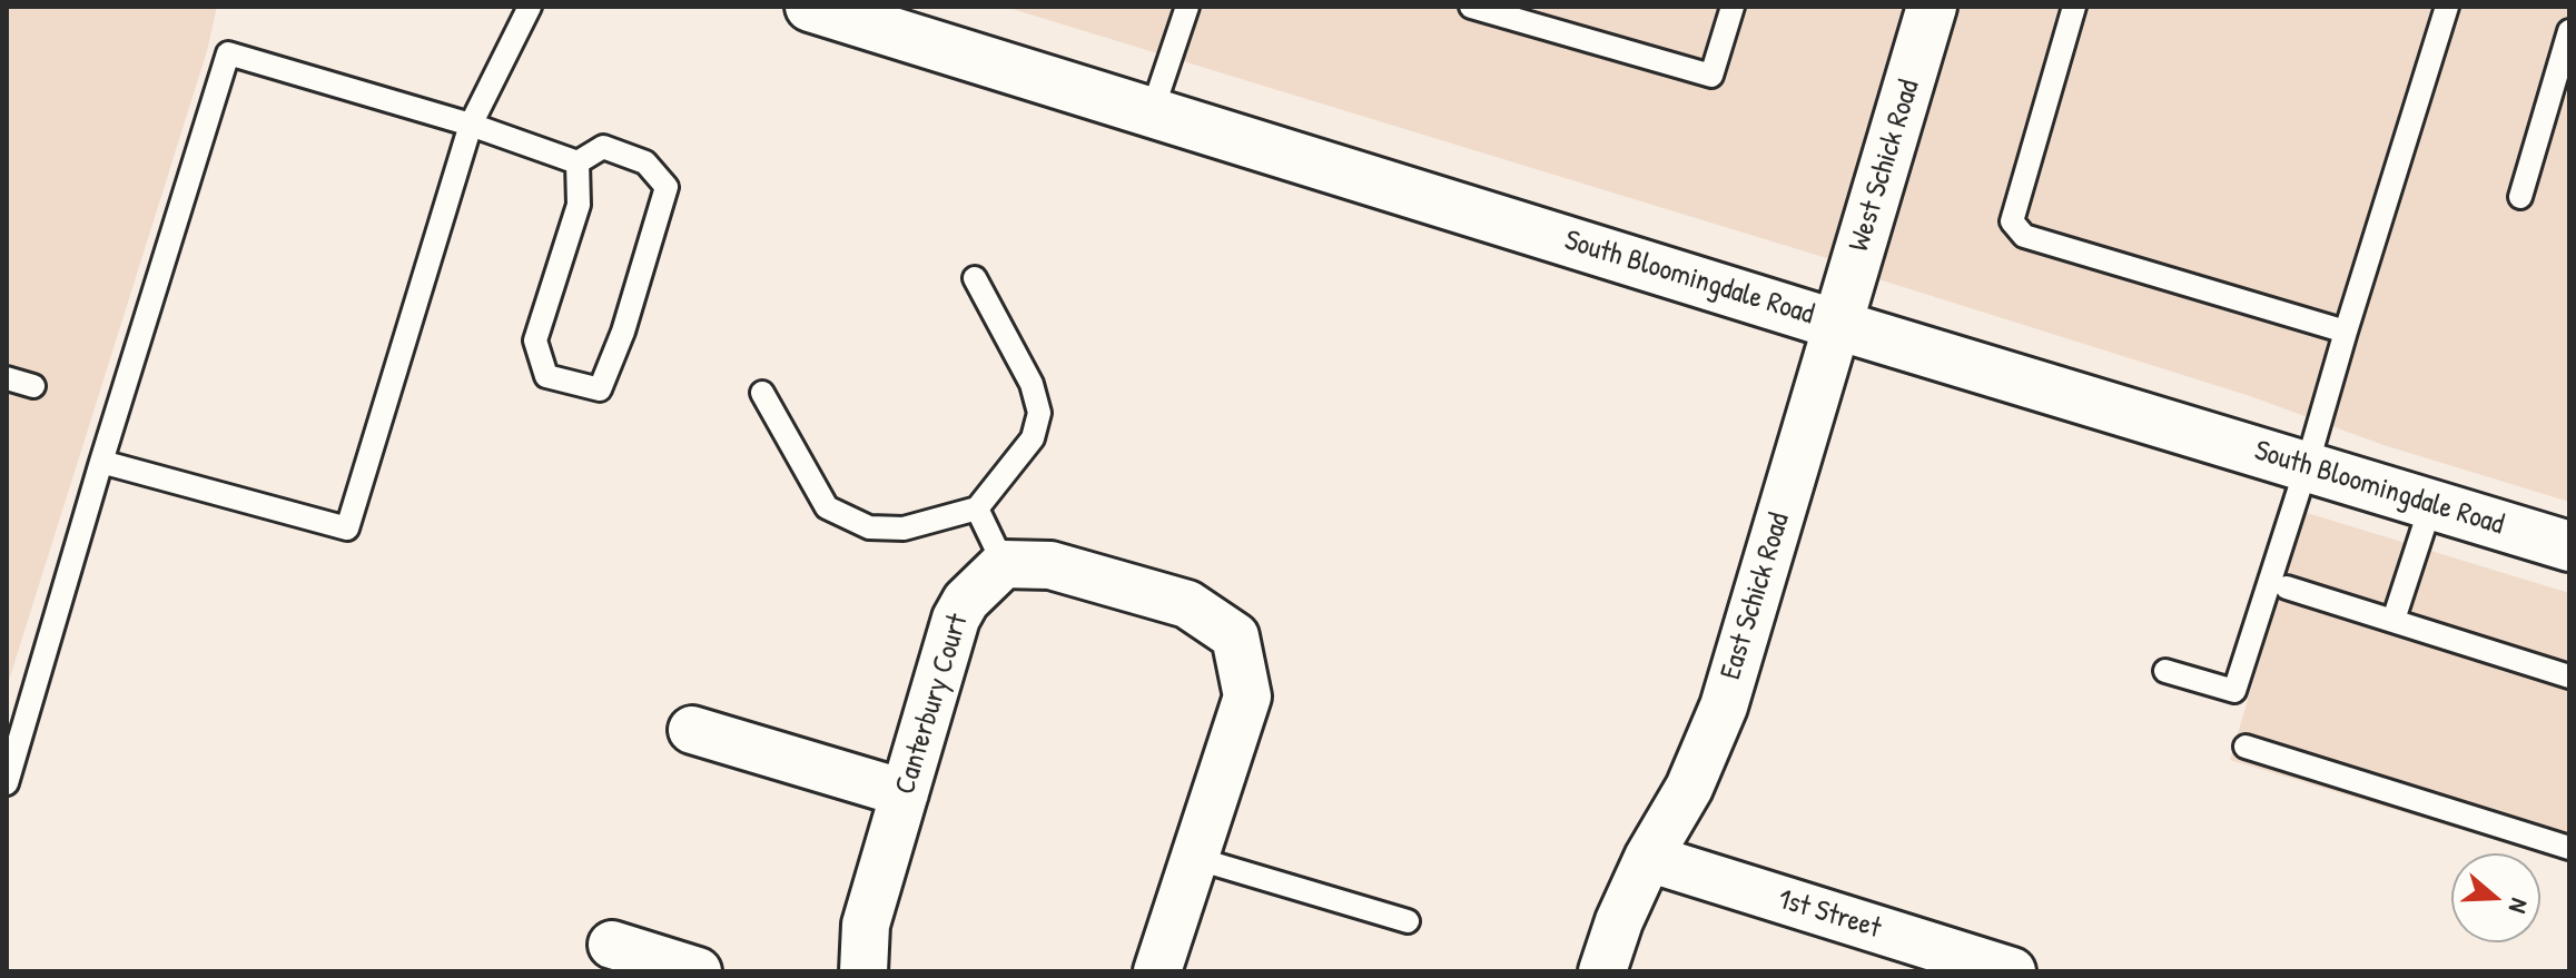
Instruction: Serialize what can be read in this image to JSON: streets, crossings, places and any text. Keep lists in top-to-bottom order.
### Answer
{
  "streets": {
    "main road": ["West Schick Road", "South Bloomingdale Road"],
    "street": ["East Schick Road", "Canterbury Court", "1st Street"]
  },
  "crossings": [
    ["West Schick Road", "South Bloomingdale Road"],
    ["West Schick Road", "East Schick Road"],
    ["South Bloomingdale Road", "East Schick Road"],
    ["East Schick Road", "1st Street"]
  ],
  "north": "right"
}
